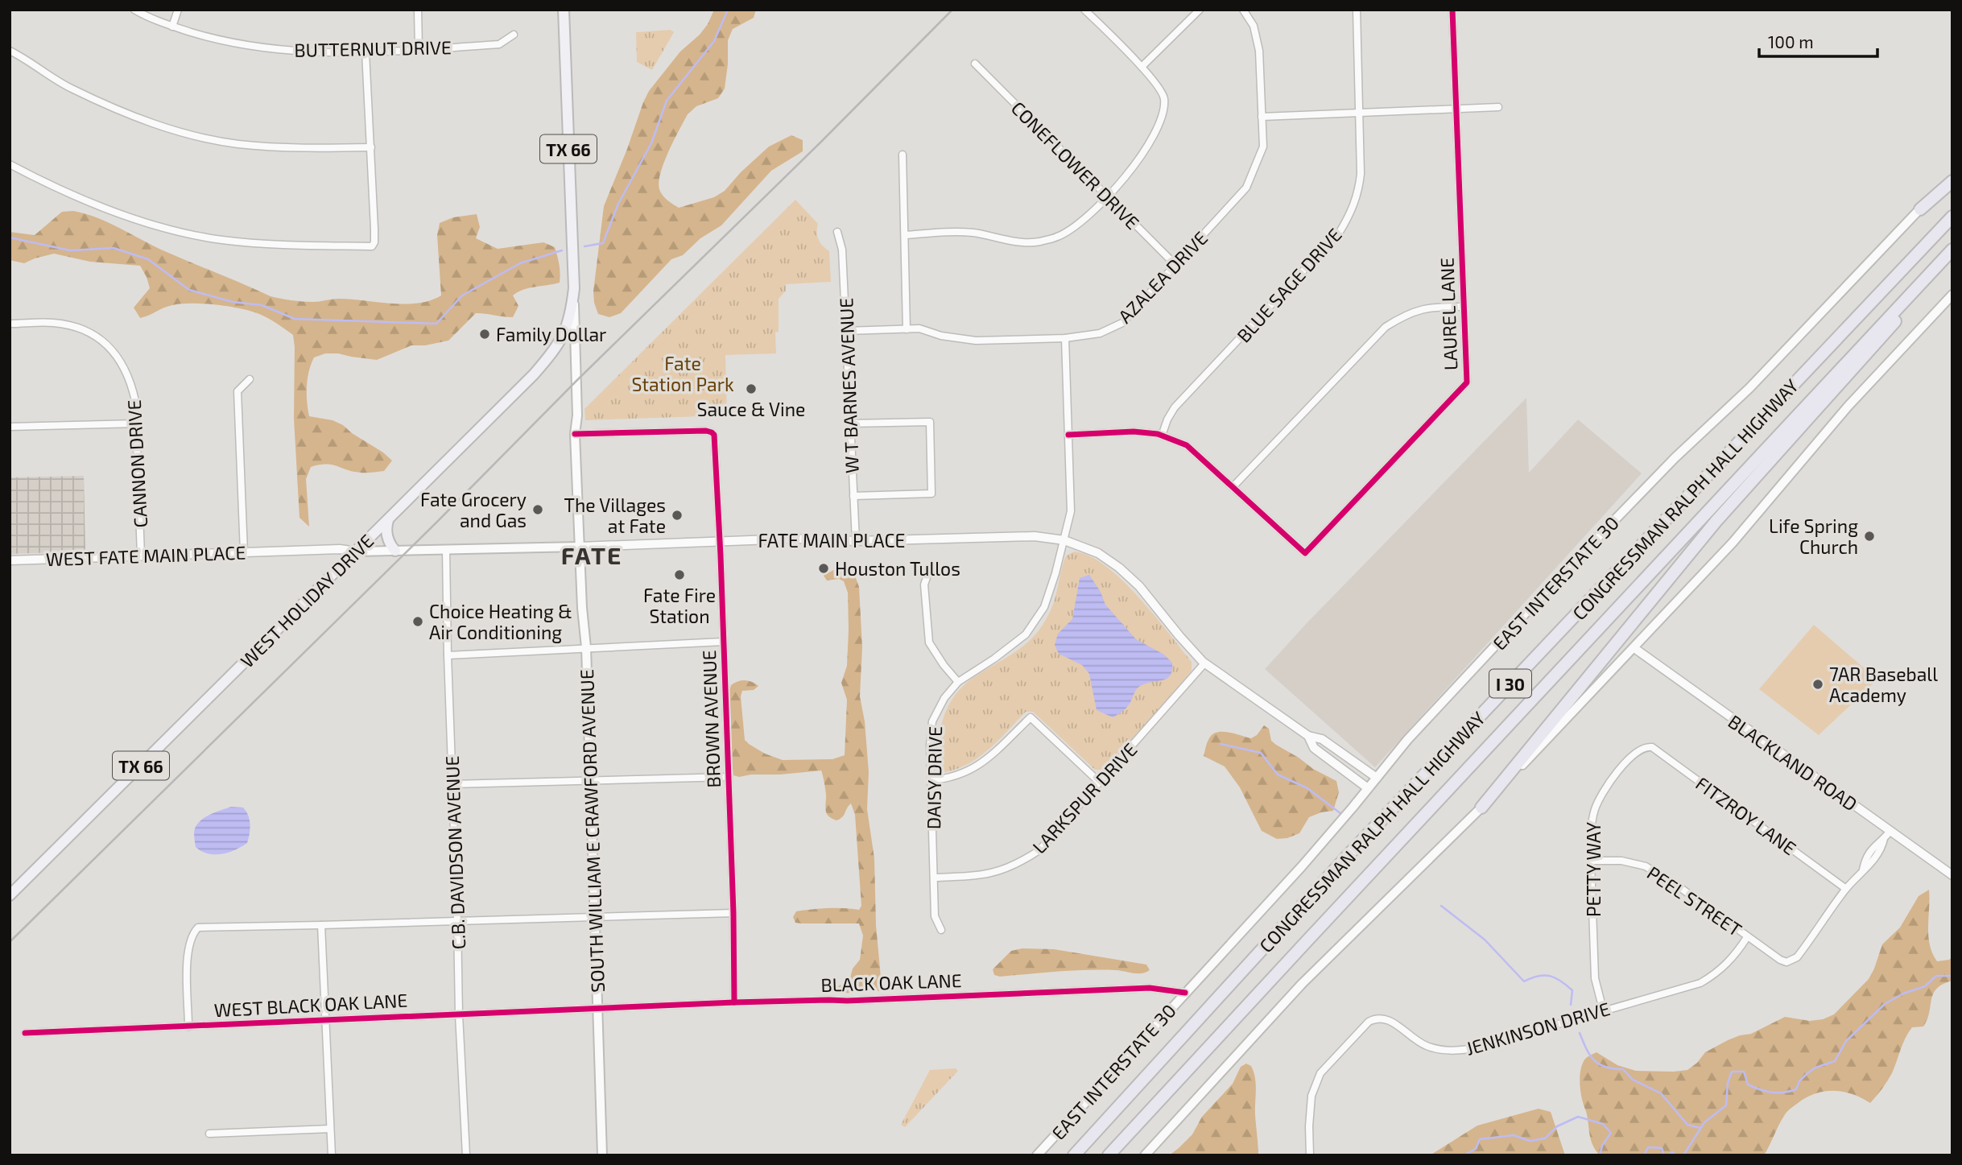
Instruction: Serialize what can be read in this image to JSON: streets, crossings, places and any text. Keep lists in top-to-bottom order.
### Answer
{
  "streets": {
    "highway": ["CONGRESSMAN RALPH HALL HIGHWAY", "I 30"],
    "main road": [
      "TX 66",
      "FATE MAIN PLACE",
      "EAST INTERSTATE 30",
      "WEST HOLIDAY DRIVE",
      "SOUTH WILLIAM E CRAWFORD AVENUE"
    ],
    "street": [
      "BUTTERNUT DRIVE",
      "CONEFLOWER DRIVE",
      "AZALEA DRIVE",
      "BLUE SAGE DRIVE",
      "LAUREL LANE",
      "W T BARNES AVENUE",
      "CANNON DRIVE",
      "WEST FATE MAIN PLACE",
      "BROWN AVENUE",
      "BLACKLAND ROAD",
      "DAISY DRIVE",
      "LARKSPUR DRIVE",
      "FITZROY LANE",
      "C.B. DAVIDSON AVENUE",
      "PETTY WAY",
      "PEEL STREET",
      "BLACK OAK LANE",
      "WEST BLACK OAK LANE",
      "JENKINSON DRIVE"
    ]
  },
  "crossings": [
    ["TX 66", "WEST HOLIDAY DRIVE"],
    ["TX 66", "SOUTH WILLIAM E CRAWFORD AVENUE"],
    ["CONEFLOWER DRIVE", "AZALEA DRIVE"],
    ["AZALEA DRIVE", "W T BARNES AVENUE"],
    ["AZALEA DRIVE", "DAISY DRIVE"],
    ["W T BARNES AVENUE", "FATE MAIN PLACE"],
    ["CANNON DRIVE", "WEST FATE MAIN PLACE"],
    ["FATE MAIN PLACE", "WEST FATE MAIN PLACE"],
    ["FATE MAIN PLACE", "EAST INTERSTATE 30"],
    ["FATE MAIN PLACE", "WEST HOLIDAY DRIVE"],
    ["FATE MAIN PLACE", "BROWN AVENUE"],
    ["FATE MAIN PLACE", "DAISY DRIVE"],
    ["FATE MAIN PLACE", "LARKSPUR DRIVE"],
    ["FATE MAIN PLACE", "SOUTH WILLIAM E CRAWFORD AVENUE"],
    ["FATE MAIN PLACE", "C.B. DAVIDSON AVENUE"],
    ["EAST INTERSTATE 30", "BLACK OAK LANE"],
    ["WEST HOLIDAY DRIVE", "SOUTH WILLIAM E CRAWFORD AVENUE"],
    ["BROWN AVENUE", "SOUTH WILLIAM E CRAWFORD AVENUE"],
    ["BROWN AVENUE", "BLACK OAK LANE"],
    ["DAISY DRIVE", "LARKSPUR DRIVE"],
    ["FITZROY LANE", "PETTY WAY"],
    ["FITZROY LANE", "PEEL STREET"],
    ["SOUTH WILLIAM E CRAWFORD AVENUE", "BLACK OAK LANE"],
    ["SOUTH WILLIAM E CRAWFORD AVENUE", "WEST BLACK OAK LANE"],
    ["C.B. DAVIDSON AVENUE", "WEST BLACK OAK LANE"],
    ["PETTY WAY", "PEEL STREET"],
    ["PETTY WAY", "JENKINSON DRIVE"],
    ["PEEL STREET", "JENKINSON DRIVE"],
    ["BLACK OAK LANE", "WEST BLACK OAK LANE"]
  ],
  "districts": ["FATE"],
  "parks": ["Fate Station Park"],
  "places": [
    "Family Dollar",
    "Sauce & Vine",
    "Fate Grocery and Gas",
    "The Villages at Fate",
    "Life Spring Church",
    "Houston Tullos",
    "Fate Fire Station",
    "Choice Heating & Air Conditioning",
    "7AR Baseball Academy"
  ],
  "scale_bar": "100 m"
}
